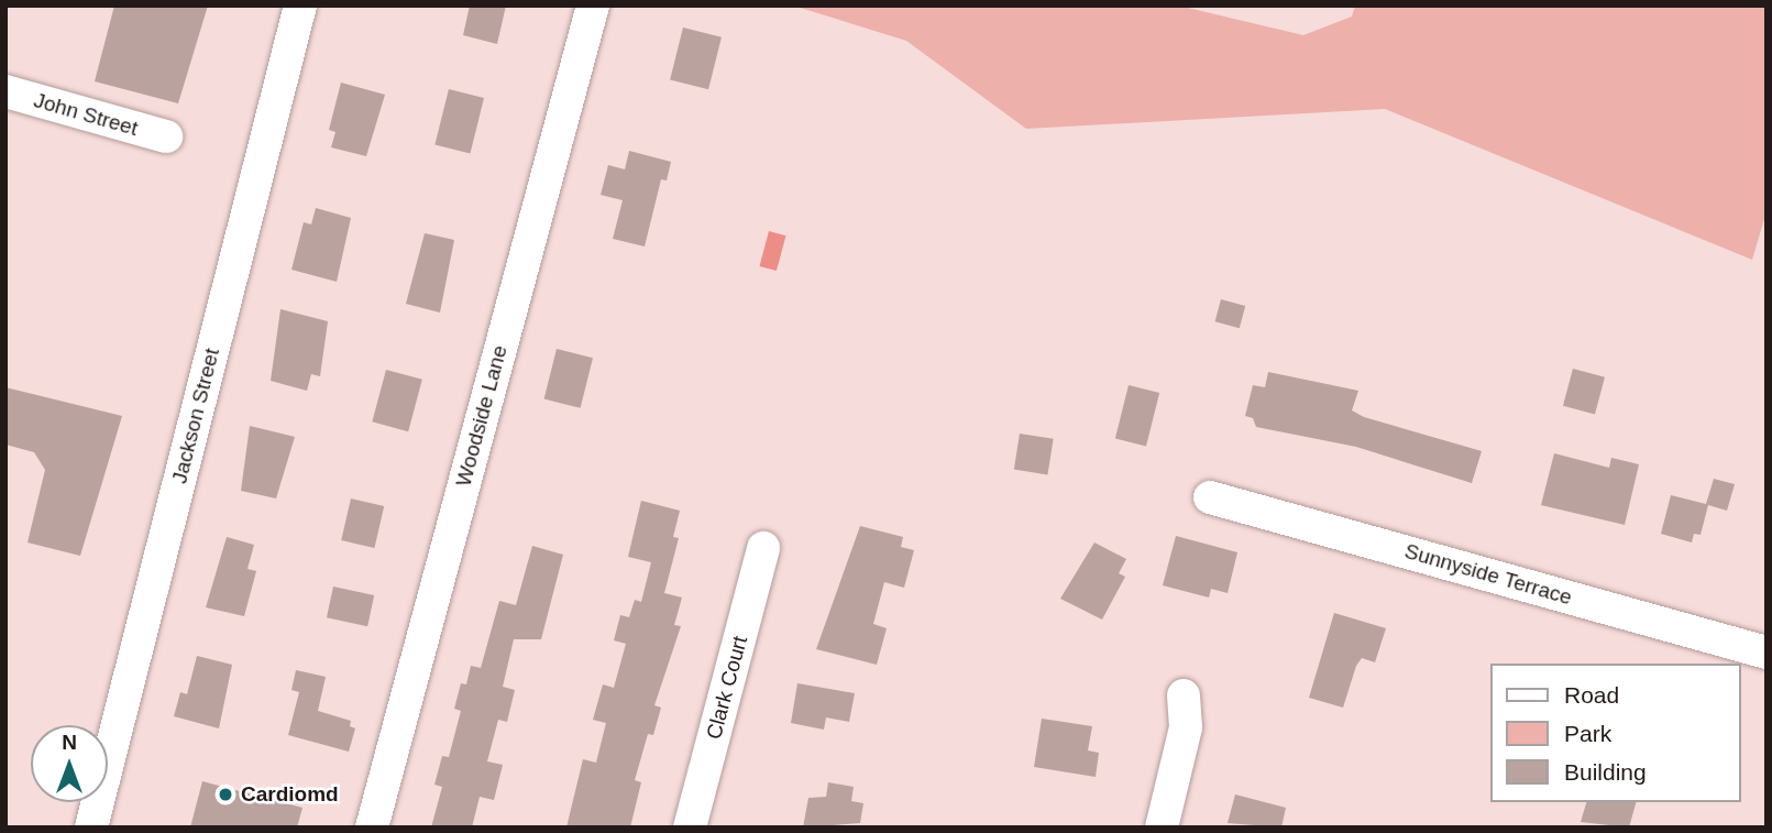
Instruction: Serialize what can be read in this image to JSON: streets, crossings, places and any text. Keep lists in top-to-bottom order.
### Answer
{
  "streets": {
    "street": [
      "John Street",
      "Jackson Street",
      "Woodside Lane",
      "Sunnyside Terrace",
      "Clark Court"
    ]
  },
  "places": ["Cardiomd"],
  "legend": ["Road", "Park", "Building"],
  "north": "top"
}
